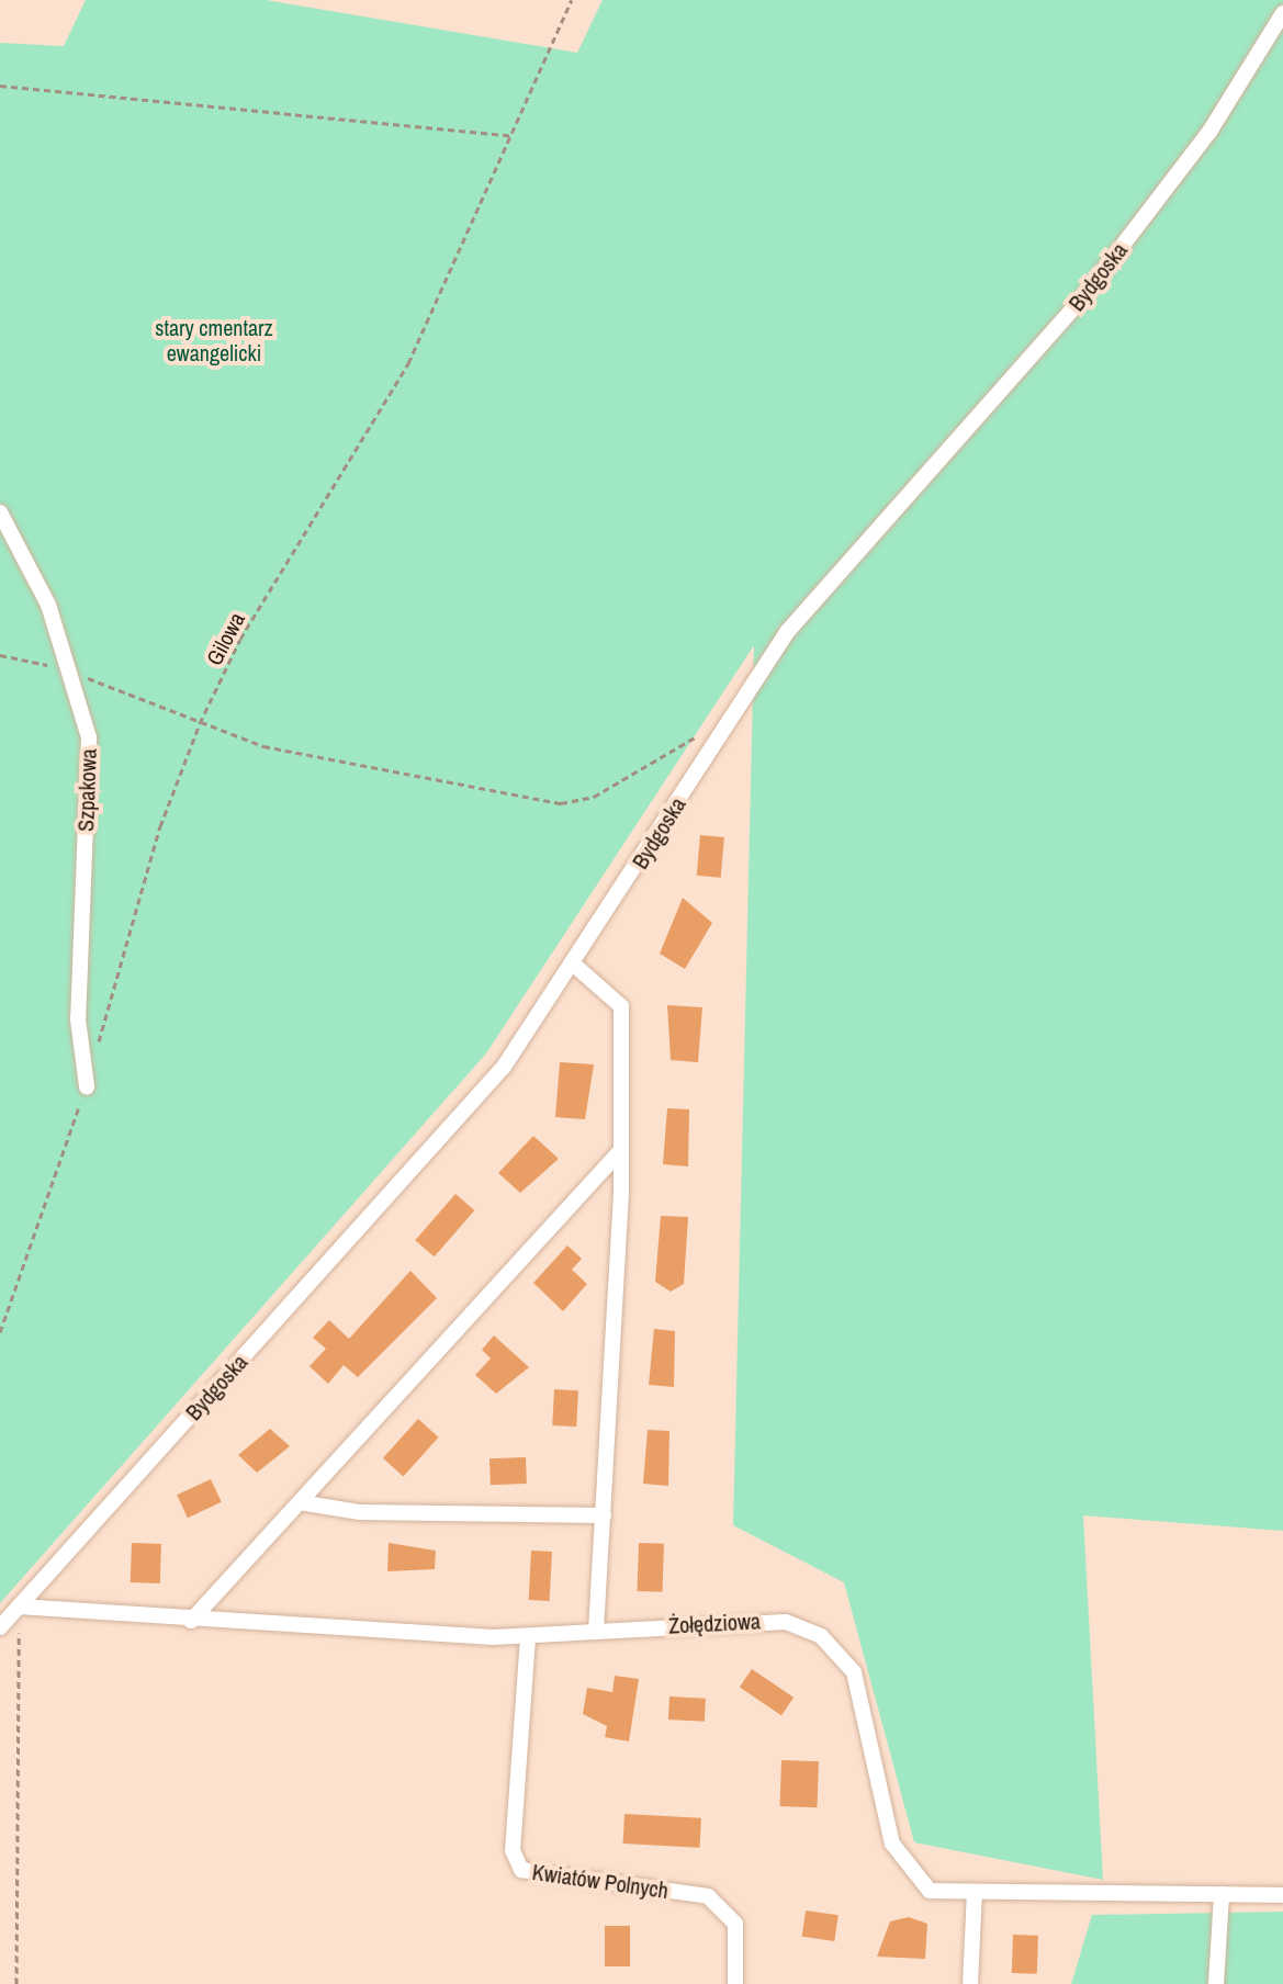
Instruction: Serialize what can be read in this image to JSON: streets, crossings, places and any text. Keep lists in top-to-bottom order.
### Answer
{
  "streets": {
    "street": [
      "Bydgoska",
      "Szpakowa",
      "Żołędziowa",
      "Kwiatów Polnych"
    ],
    "path": ["Gilowa"]
  },
  "crossings": [
    ["Bydgoska", "Żołędziowa"],
    ["Żołędziowa", "Kwiatów Polnych"]
  ],
  "parks": ["stary cmentarz ewangelicki"]
}
